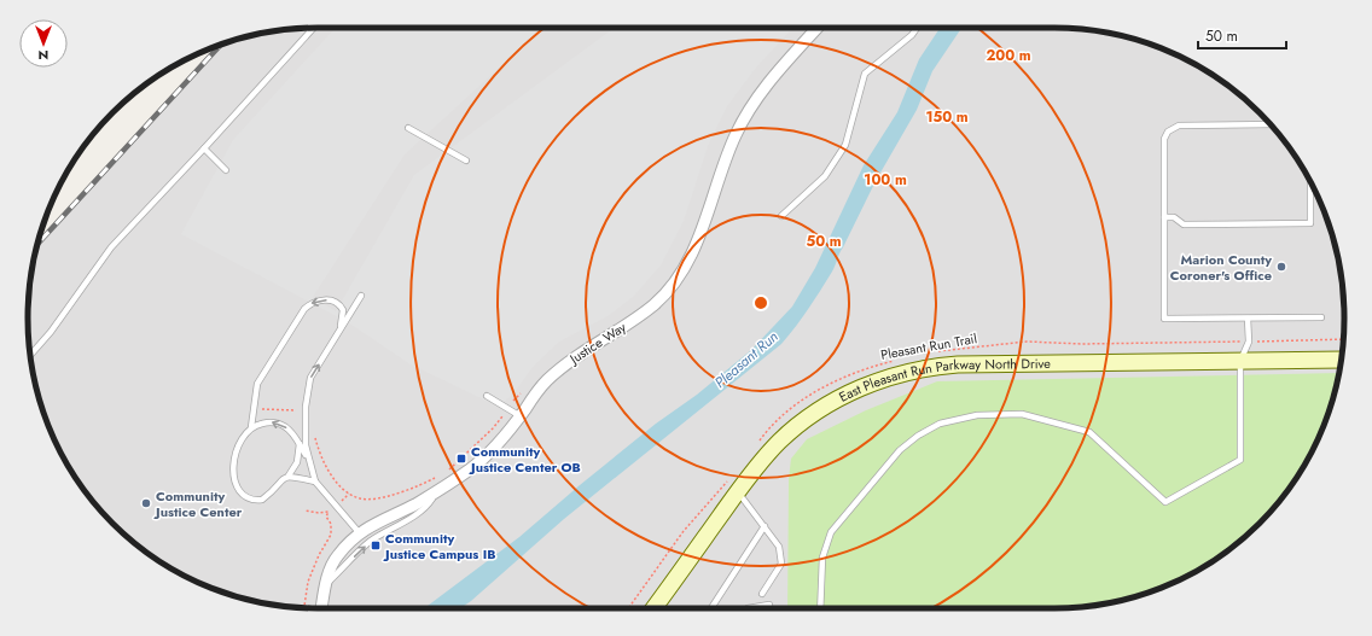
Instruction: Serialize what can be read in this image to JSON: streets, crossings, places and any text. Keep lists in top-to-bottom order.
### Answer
{
  "streets": {
    "street": ["Justice Way", "East Pleasant Run Parkway North Drive"],
    "path": ["Pleasant Run Trail"]
  },
  "water": ["Pleasant Run"],
  "places": {
    "other": ["Marion County Coroner's Office", "Community Justice Center"],
    "transit": ["Community Justice Center OB", "Community Justice Campus IB"]
  },
  "scale_bar": "50 m",
  "north": "bottom",
  "rings": [
    "200 m",
    "150 m",
    "100 m",
    "50 m"
  ]
}
